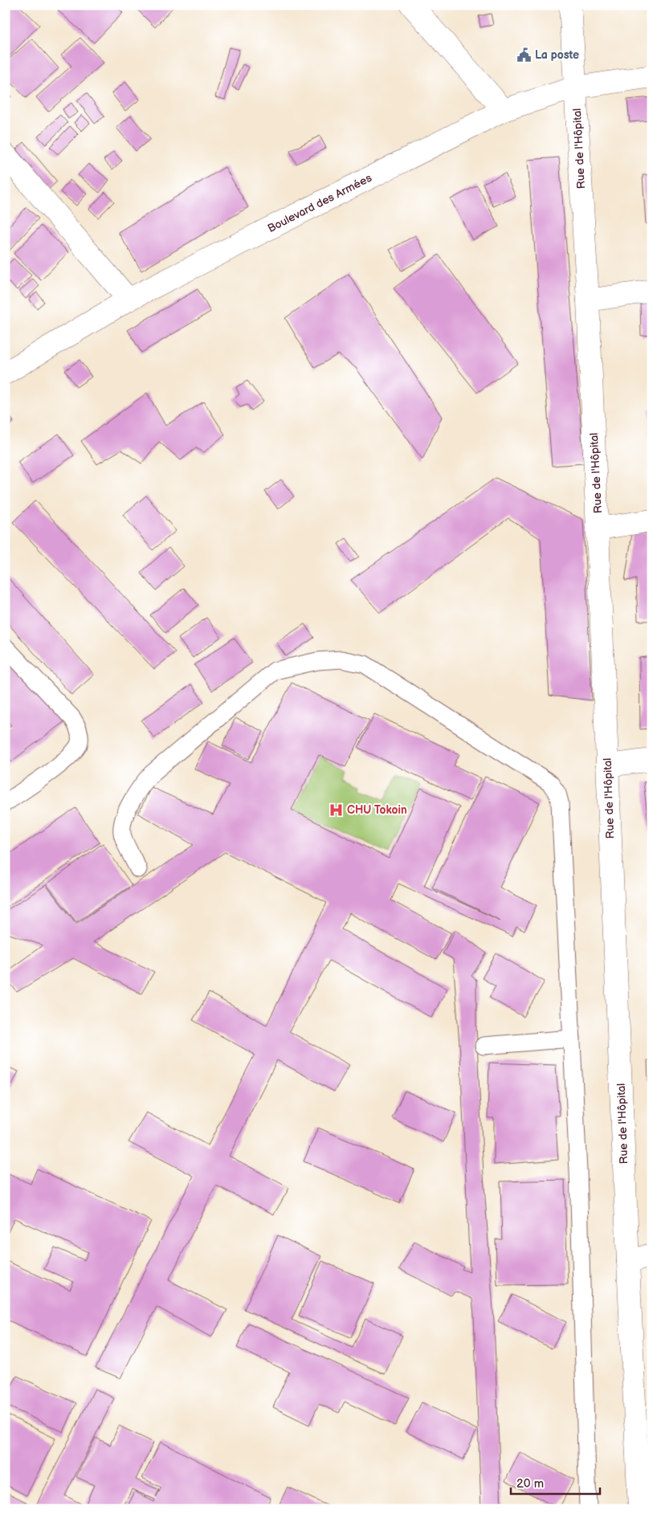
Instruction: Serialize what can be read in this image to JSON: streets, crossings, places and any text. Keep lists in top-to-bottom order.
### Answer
{
  "streets": {
    "street": ["Rue de l'Hôpital", "Boulevard des Armées"]
  },
  "crossings": [
    ["Rue de l'Hôpital", "Boulevard des Armées"]
  ],
  "places": {
    "public building": ["La poste"],
    "hospital": ["CHU Tokoin"]
  },
  "scale_bar": "20 m"
}
